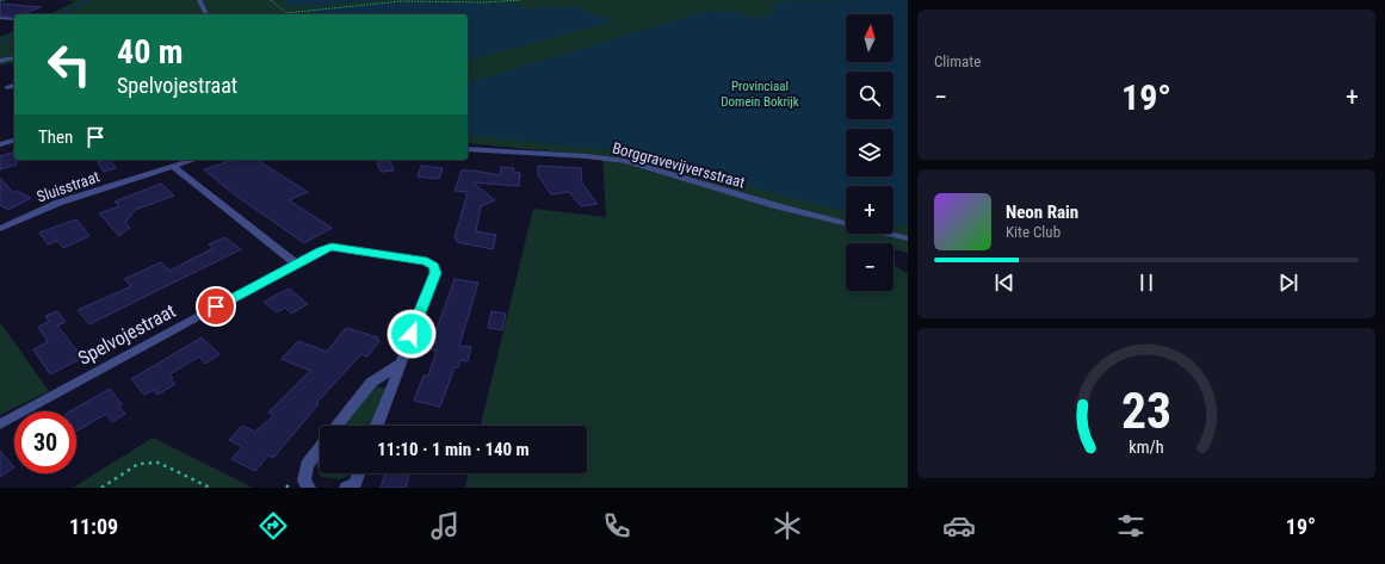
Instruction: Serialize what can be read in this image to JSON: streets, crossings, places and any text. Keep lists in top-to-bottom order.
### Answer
{
  "streets": {
    "street": ["Borggravevijversstraat", "Sluisstraat", "Spelvojestraat"]
  },
  "parks": ["Provinciaal Domein Bokrijk"],
  "north": "top",
  "page": {
    "tile": "Climate",
    "map_buttons": ["+", "−"],
    "turn": ["40 m", "Spelvojestraat"],
    "heat": ["−", "19°", "+"],
    "then": "Then",
    "song": ["Neon Rain", "Kite Club"],
    "limit": "30",
    "trip": "11:10 · 1 min · 140 m",
    "tabs": ["11:09", "19°"],
    "gauge": ["23", "km/h"]
  }
}
